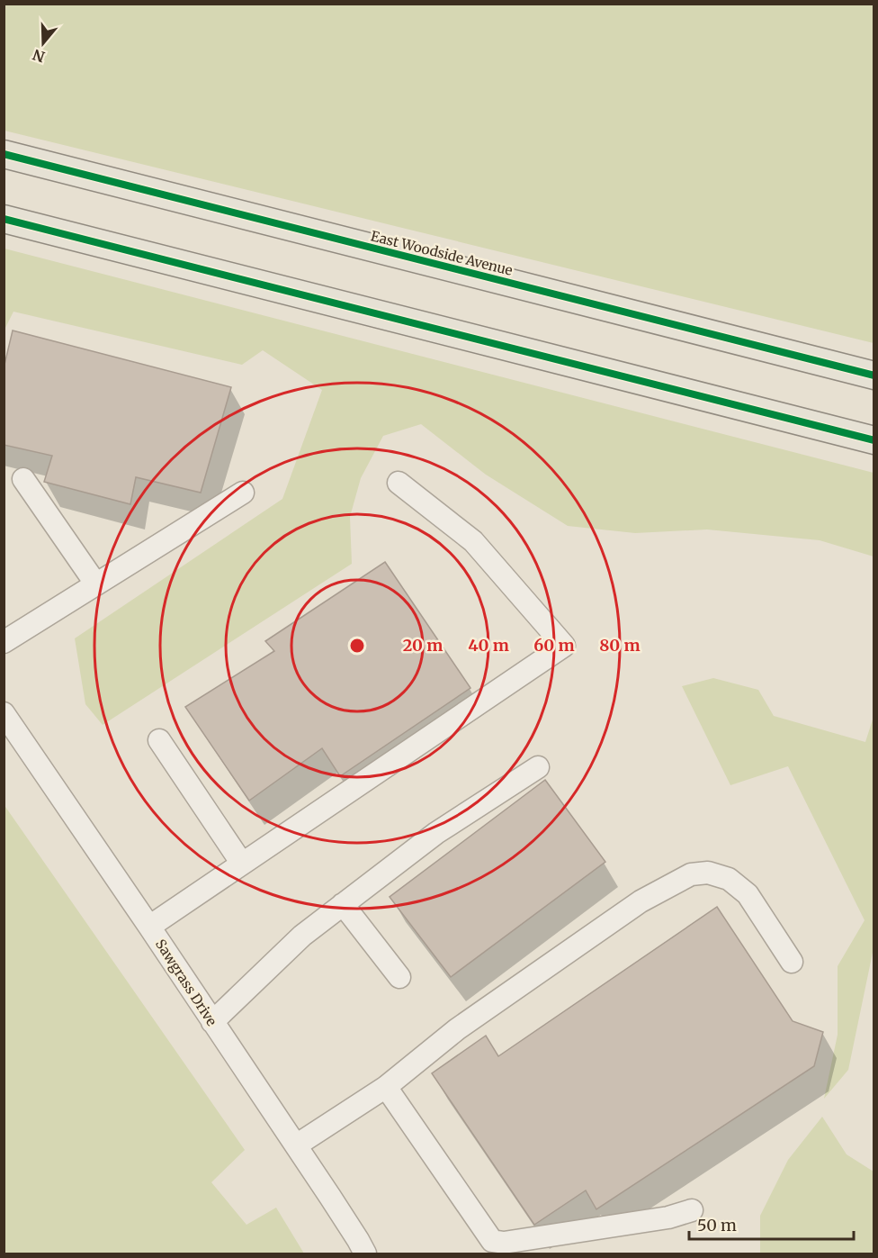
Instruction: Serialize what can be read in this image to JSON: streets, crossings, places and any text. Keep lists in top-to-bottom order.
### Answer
{
  "streets": {
    "main road": ["East Woodside Avenue"],
    "street": ["Sawgrass Drive"]
  },
  "scale_bar": "50 m",
  "north": "bottom",
  "rings": [
    "20 m",
    "40 m",
    "60 m",
    "80 m"
  ]
}
